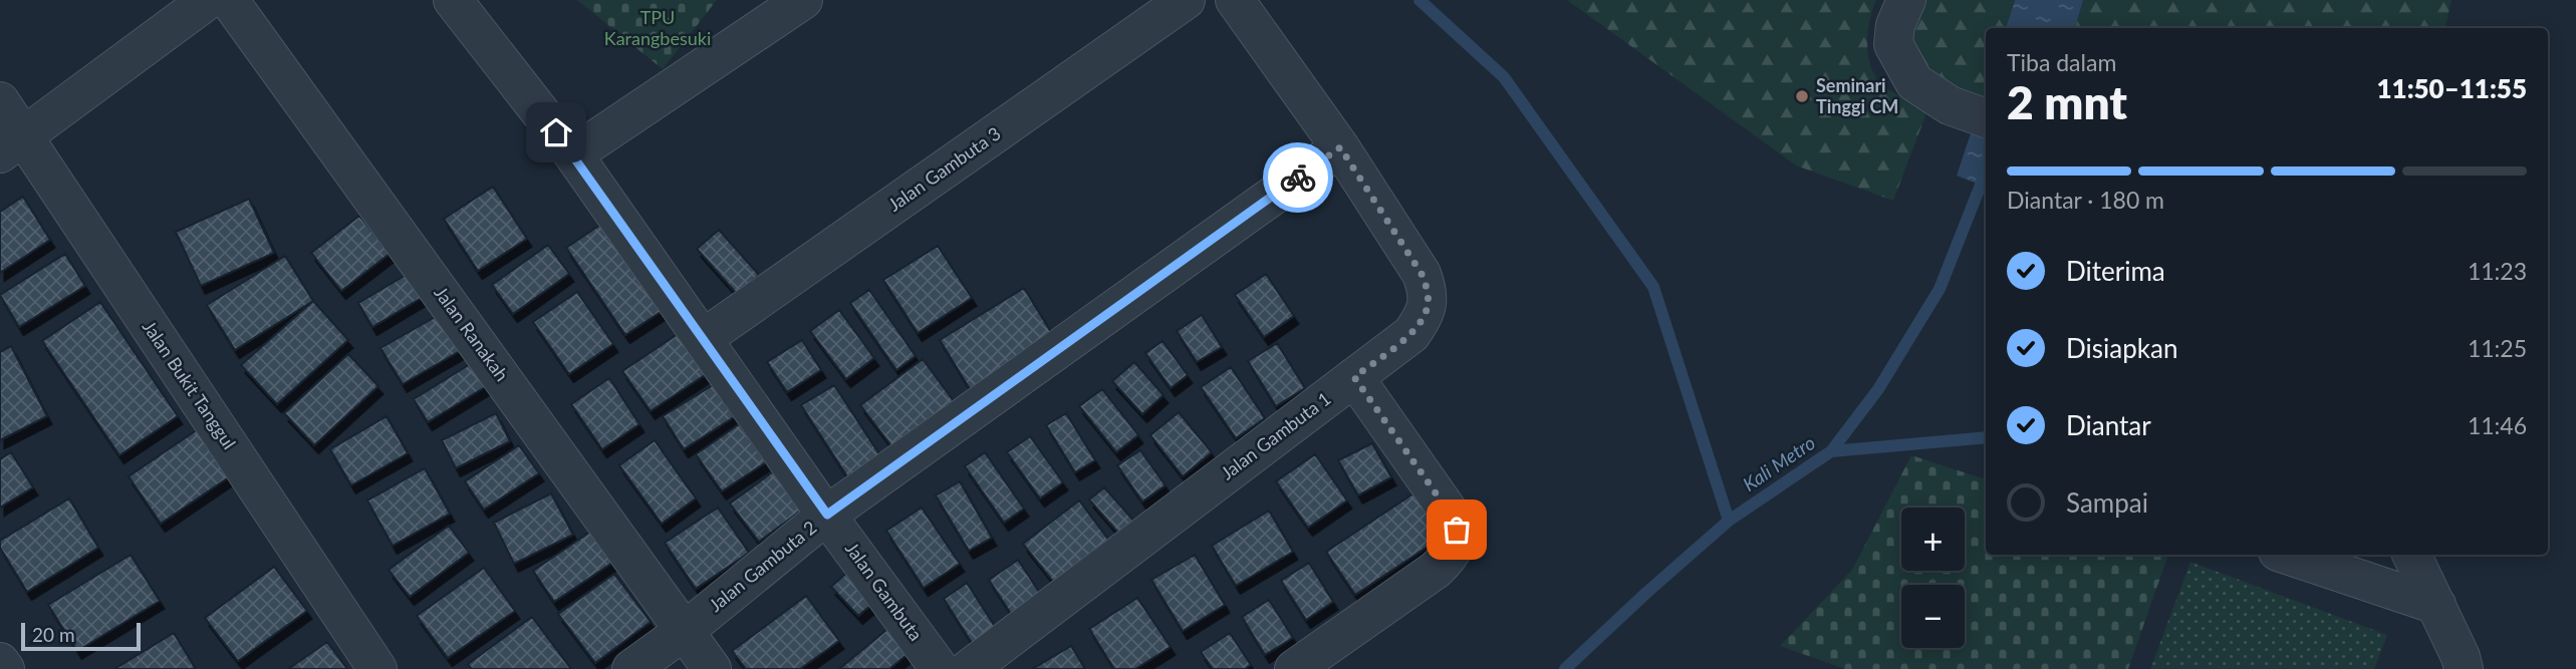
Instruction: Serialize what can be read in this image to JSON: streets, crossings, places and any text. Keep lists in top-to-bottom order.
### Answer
{
  "streets": {
    "street": [
      "Jalan Gambuta 3",
      "Jalan Ranakah",
      "Jalan Bukit Tanggul",
      "Jalan Gambuta 1",
      "Jalan Gambuta 2",
      "Jalan Gambuta"
    ]
  },
  "crossings": [
    ["Jalan Gambuta 3", "Jalan Gambuta"],
    ["Jalan Ranakah", "Jalan Gambuta 2"],
    ["Jalan Gambuta 1", "Jalan Gambuta 2"],
    ["Jalan Gambuta 2", "Jalan Gambuta"]
  ],
  "water": ["Kali Metro"],
  "parks": ["TPU Karangbesuki"],
  "places": ["Seminari Tinggi CM"],
  "scale_bar": "20 m",
  "page": {
    "heading": ["2 mnt", "Tiba dalam", "11:50–11:55"],
    "bar": "Diantar · 180 m",
    "list": [
      ["Diterima", "11:23"],
      ["Disiapkan", "11:25"],
      ["Diantar", "11:46"],
      "Sampai"
    ],
    "map_buttons": ["+", "−"],
    "scale": "20 m"
  }
}
